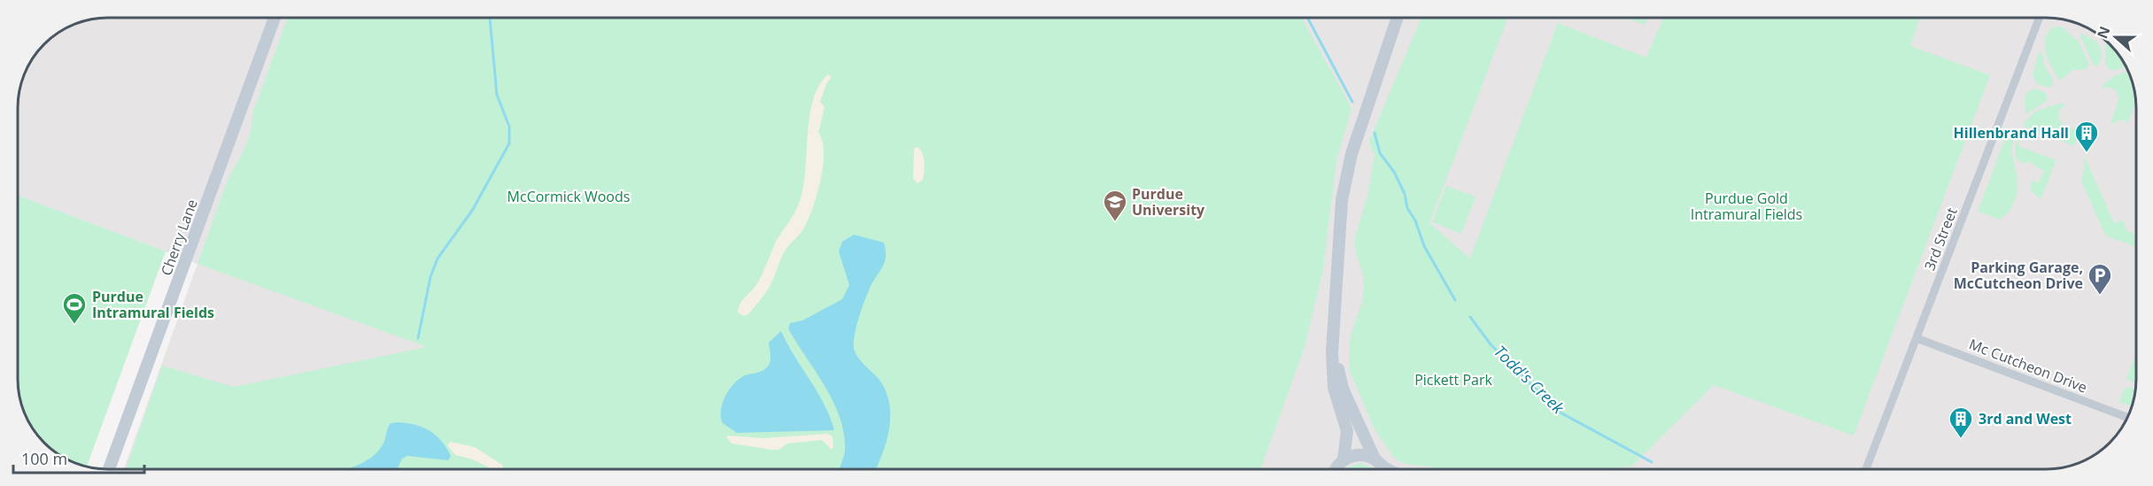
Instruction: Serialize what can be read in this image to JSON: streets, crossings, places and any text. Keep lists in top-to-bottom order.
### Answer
{
  "streets": {
    "street": ["Cherry Lane", "3rd Street", "Mc Cutcheon Drive"]
  },
  "crossings": [
    ["3rd Street", "Mc Cutcheon Drive"]
  ],
  "water": ["Todd's Creek"],
  "parks": ["McCormick Woods", "Purdue Gold Intramural Fields", "Pickett Park"],
  "places": {
    "building": ["Hillenbrand Hall", "3rd and West"],
    "school or university": ["Purdue University"],
    "parking": ["Parking Garage, McCutcheon Drive"],
    "sports": ["Purdue Intramural Fields"]
  },
  "scale_bar": "100 m",
  "north": "left"
}
